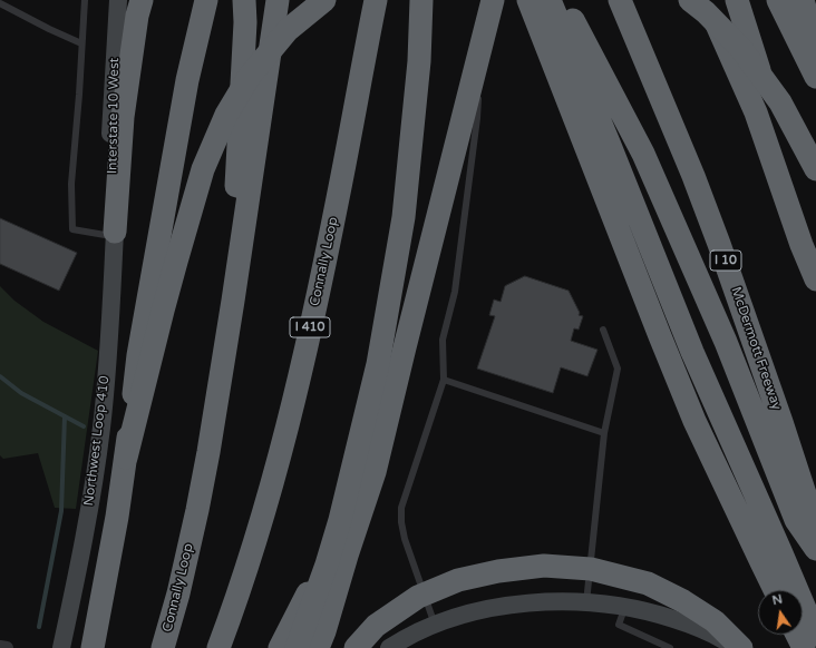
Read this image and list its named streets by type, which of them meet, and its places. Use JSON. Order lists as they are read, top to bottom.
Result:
{
  "streets": {
    "highway": [
      "I 10",
      "Connally Loop",
      "I 410",
      "McDermott Freeway"
    ],
    "main road": ["Interstate 10 West", "Northwest Loop 410"]
  },
  "crossings": [
    ["Interstate 10 West", "Northwest Loop 410"]
  ],
  "north": "top"
}
